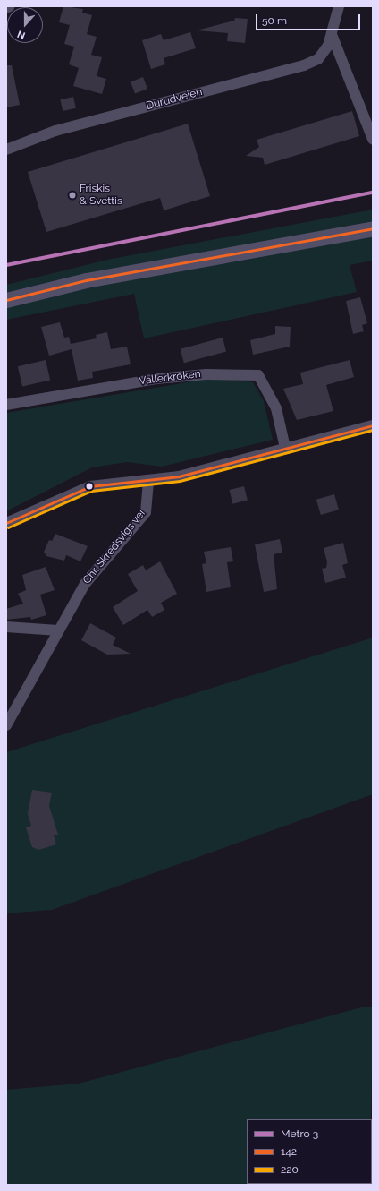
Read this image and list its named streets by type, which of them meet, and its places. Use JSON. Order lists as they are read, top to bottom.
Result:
{
  "streets": {
    "street": ["Durudveien", "Vallerkroken", "Chr. Skredsvigs vei"]
  },
  "places": ["Friskis & Svettis"],
  "lines": ["metro line 3", "transit line 142", "transit line 220"],
  "legend": ["Metro 3", "142", "220"],
  "scale_bar": "50 m",
  "north": "bottom"
}
